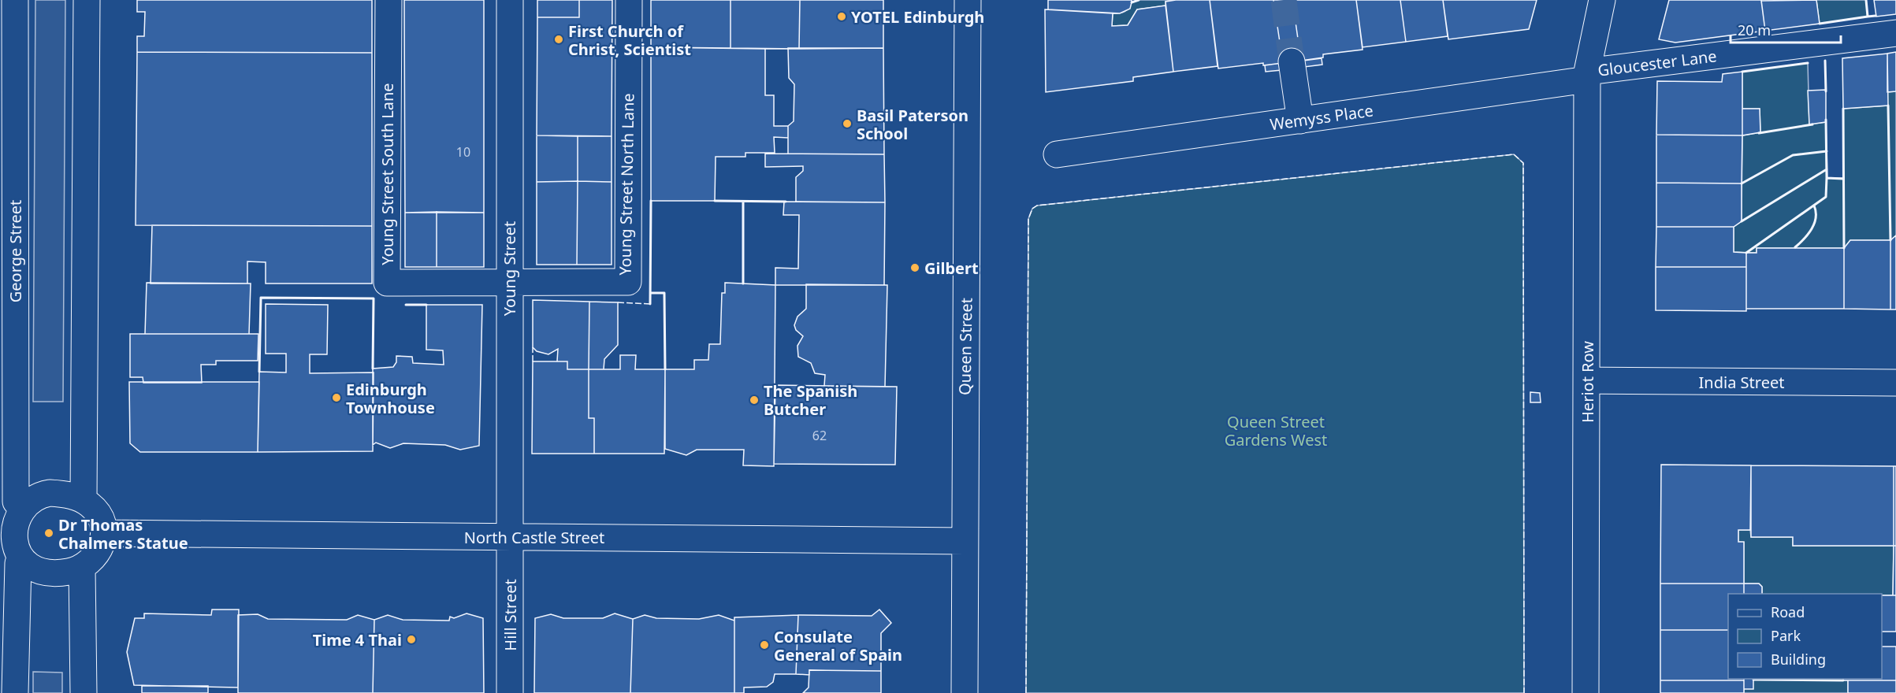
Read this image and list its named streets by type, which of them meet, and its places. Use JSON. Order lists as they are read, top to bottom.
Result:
{
  "streets": {
    "street": [
      "Gloucester Lane",
      "Wemyss Place",
      "Young Street South Lane",
      "Young Street North Lane",
      "George Street",
      "Young Street",
      "Queen Street",
      "Heriot Row",
      "India Street",
      "North Castle Street",
      "Hill Street"
    ]
  },
  "crossings": [
    ["Gloucester Lane", "Wemyss Place"],
    ["Gloucester Lane", "Heriot Row"],
    ["Wemyss Place", "Heriot Row"],
    ["Young Street South Lane", "Young Street North Lane"],
    ["Young Street South Lane", "Young Street"],
    ["Young Street North Lane", "Young Street"],
    ["George Street", "North Castle Street"],
    ["Young Street", "North Castle Street"],
    ["Young Street", "Hill Street"],
    ["Queen Street", "North Castle Street"],
    ["Heriot Row", "India Street"],
    ["North Castle Street", "Hill Street"]
  ],
  "parks": ["Queen Street Gardens West"],
  "places": [
    "YOTEL Edinburgh",
    "First Church of Christ, Scientist",
    "Basil Paterson School",
    "Gilbert",
    "Edinburgh Townhouse",
    "The Spanish Butcher",
    "Dr Thomas Chalmers Statue",
    "Time 4 Thai",
    "Consulate General of Spain"
  ],
  "house_numbers": ["10", "62"],
  "legend": ["Road", "Park", "Building"],
  "scale_bar": "20 m"
}
